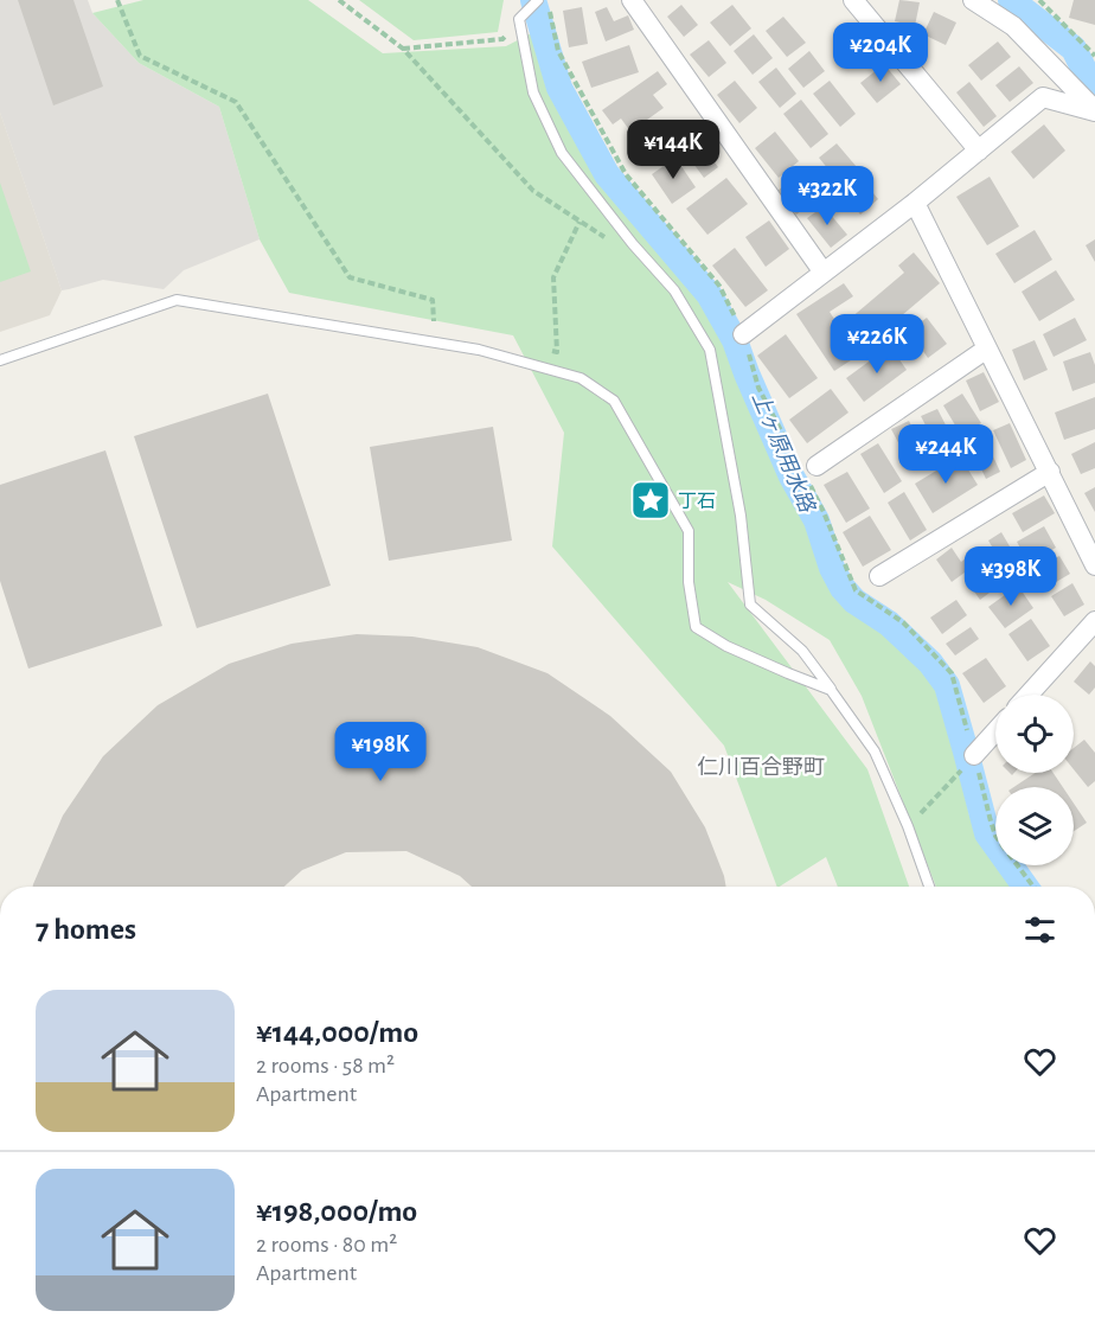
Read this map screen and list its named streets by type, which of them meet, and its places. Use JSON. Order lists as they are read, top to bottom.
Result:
{
  "districts": ["仁川百合野町"],
  "water": ["上ヶ原用水路"],
  "places": {
    "place": ["丁石"]
  },
  "page": {
    "price": [
      "¥204K",
      "¥144K",
      "¥322K",
      "¥226K",
      "¥244K",
      "¥398K",
      "¥198K"
    ],
    "heading": "7 homes",
    "list": [
      {
        "name": "¥144,000/mo",
        "note": "2 rooms · 58 m² · Apartment"
      },
      {
        "name": "¥198,000/mo",
        "note": "2 rooms · 80 m² · Apartment"
      }
    ]
  }
}
